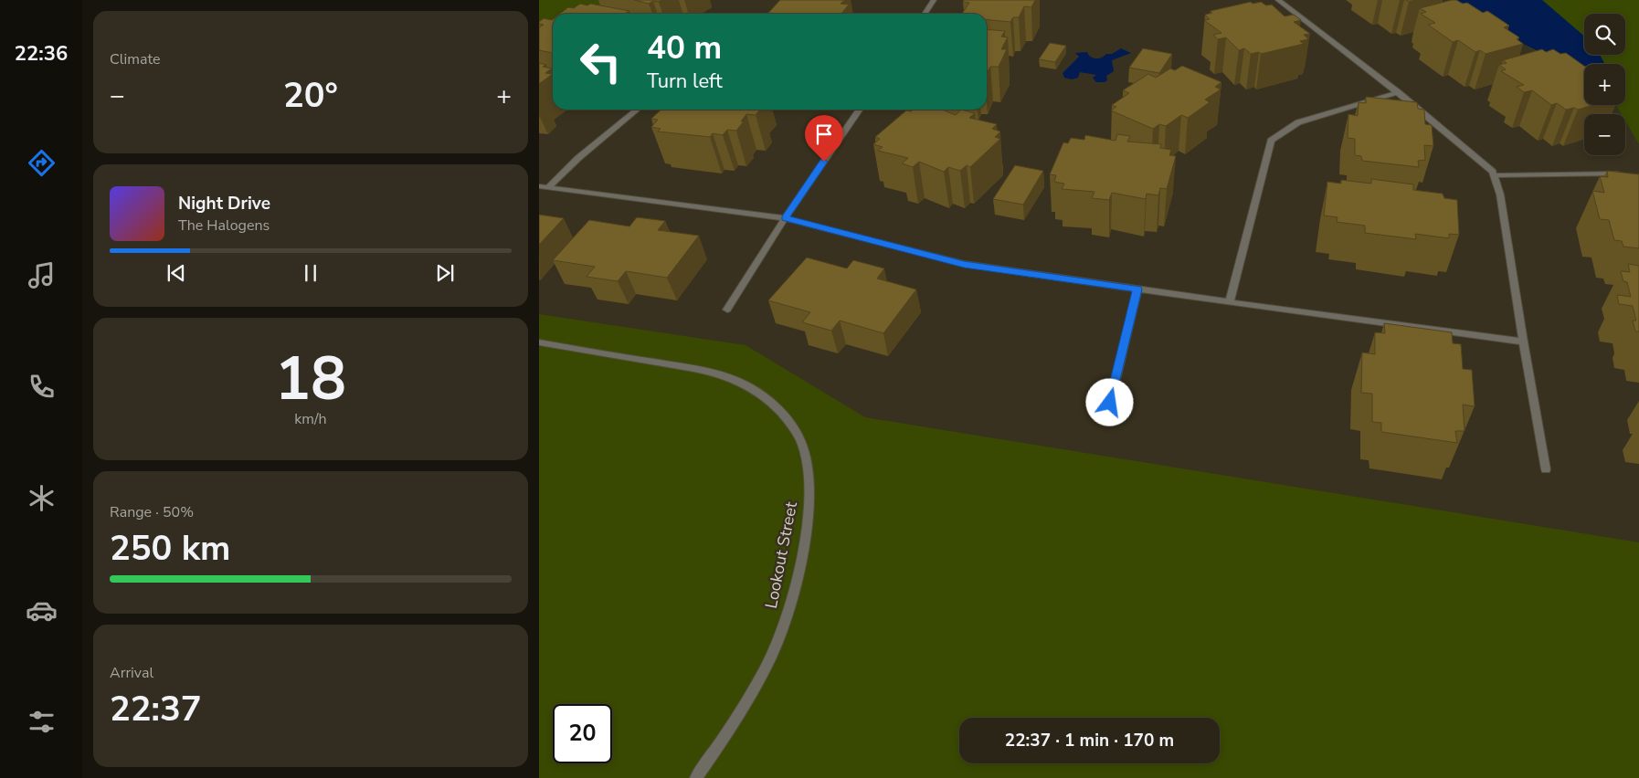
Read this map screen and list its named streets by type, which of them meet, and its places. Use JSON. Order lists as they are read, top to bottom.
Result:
{
  "streets": {
    "street": ["Lookout Street"]
  },
  "page": {
    "tabs": "22:36",
    "tile": [
      "Climate",
      ["18", "km/h"],
      ["Range · 50%", "250 km"],
      ["Arrival", "22:37"]
    ],
    "map_buttons": ["+", "−"],
    "turn": ["40 m", "Turn left"],
    "heat": ["−", "20°", "+"],
    "song": ["Night Drive", "The Halogens"],
    "limit": "20",
    "trip": "22:37 · 1 min · 170 m"
  }
}
